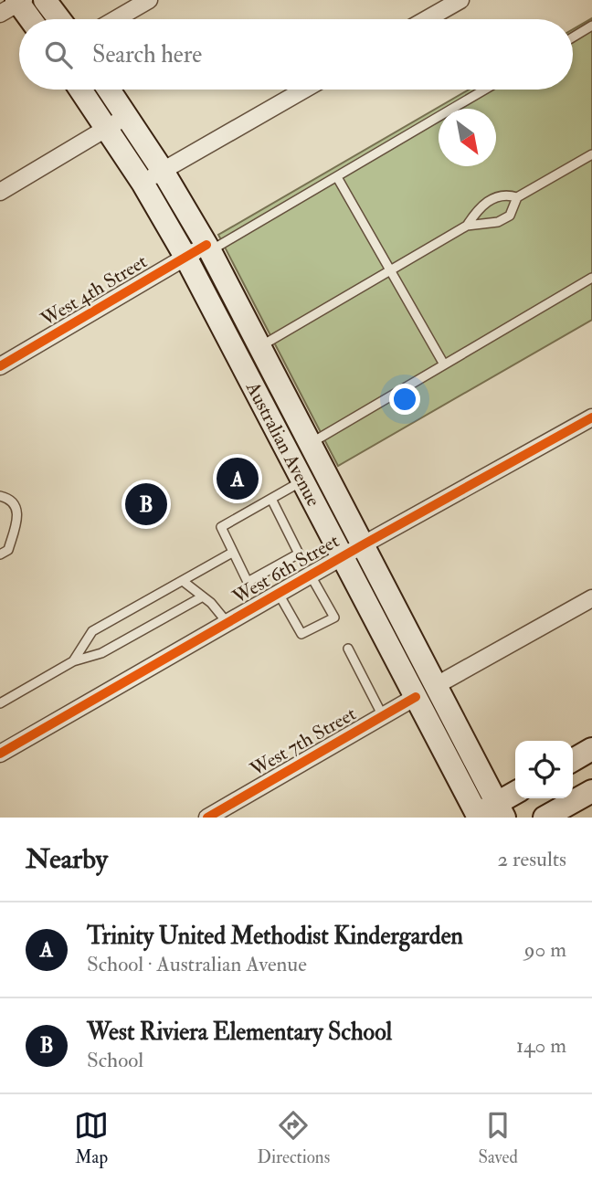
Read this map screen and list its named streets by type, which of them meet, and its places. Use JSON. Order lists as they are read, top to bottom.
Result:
{
  "streets": {
    "main road": ["Australian Avenue"],
    "street": ["West 4th Street", "West 6th Street", "West 7th Street"]
  },
  "crossings": [
    ["West 4th Street", "Australian Avenue"],
    ["Australian Avenue", "West 6th Street"],
    ["Australian Avenue", "West 7th Street"]
  ],
  "north": "bottom right",
  "page": {
    "search": "Search here",
    "pins": ["A", "B"],
    "heading": ["Nearby", "2 results"],
    "list": [
      {
        "mark": "A",
        "name": "Trinity United Methodist Kindergarden",
        "note": "School · Australian Avenue",
        "value": "90 m"
      },
      {
        "mark": "B",
        "name": "West Riviera Elementary School",
        "note": "School",
        "value": "140 m"
      }
    ],
    "nav": ["Map", "Directions", "Saved"]
  }
}
